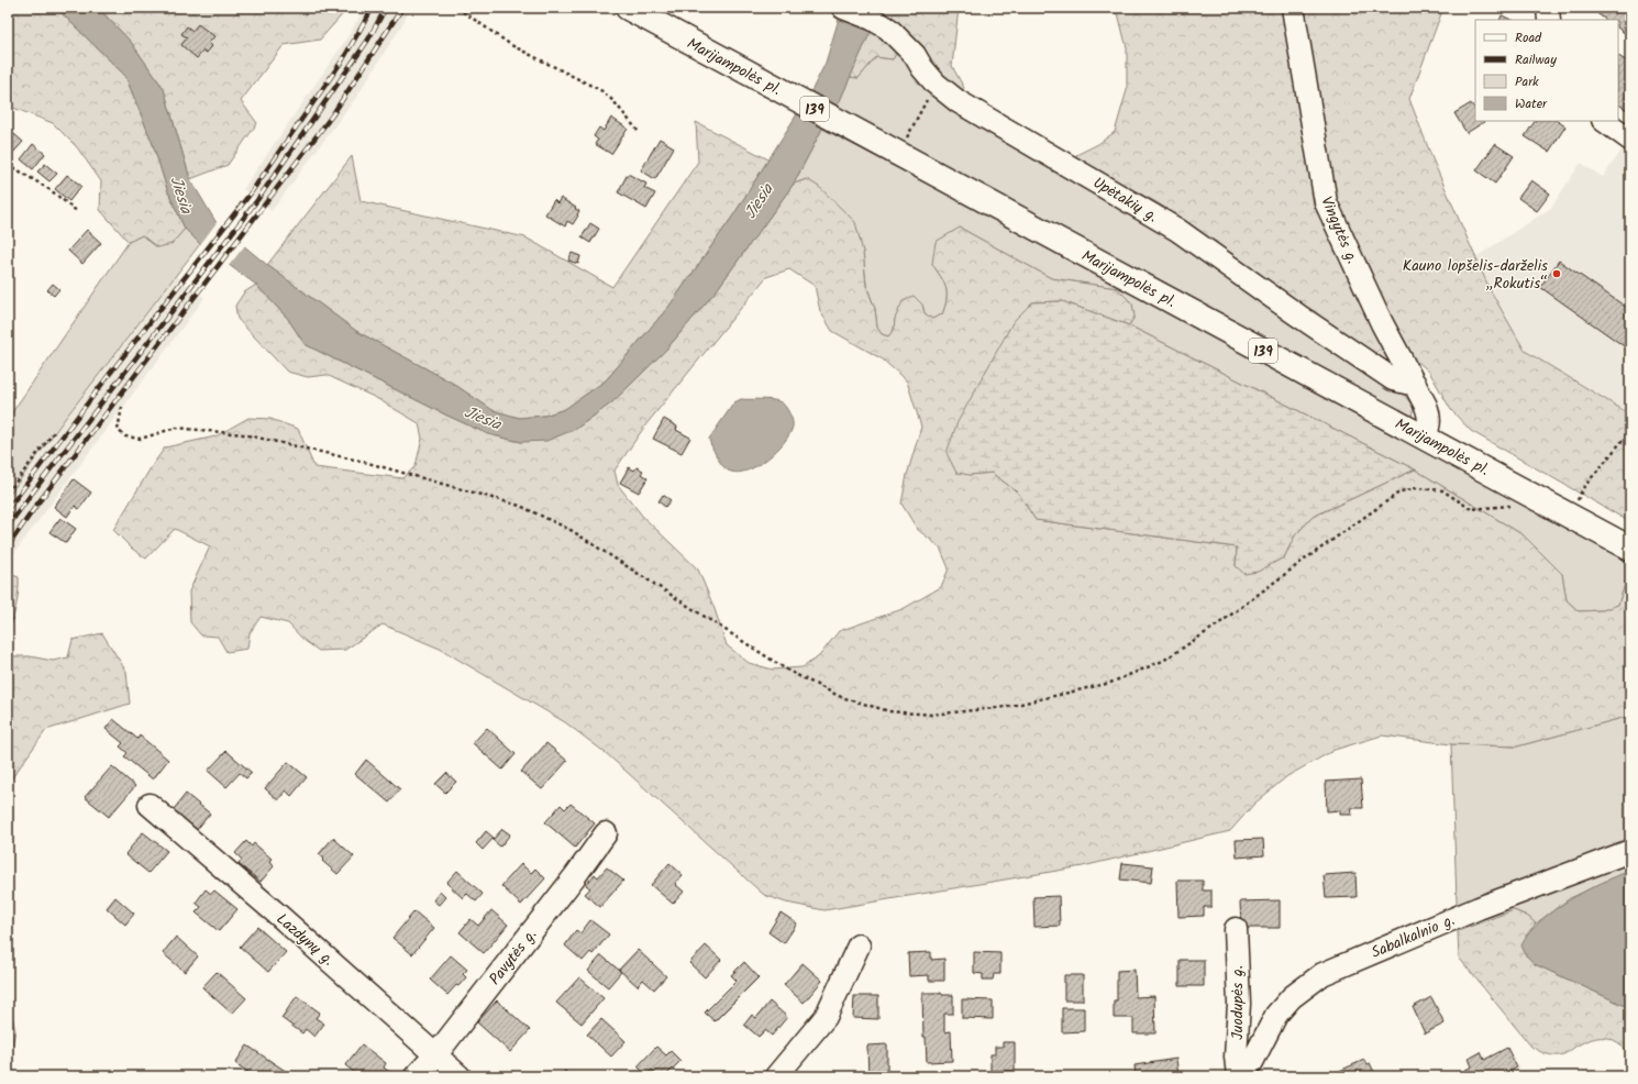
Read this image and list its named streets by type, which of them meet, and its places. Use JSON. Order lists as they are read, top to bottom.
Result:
{
  "streets": {
    "main road": ["Marijampolės pl.", "139"],
    "street": [
      "Upėtakių g.",
      "Vingytės g.",
      "Sabalkalnio g.",
      "Lazdynų g.",
      "Pavytės g.",
      "Juodupės g."
    ]
  },
  "crossings": [
    ["Marijampolės pl.", "Vingytės g."],
    ["Upėtakių g.", "Vingytės g."],
    ["Sabalkalnio g.", "Juodupės g."],
    ["Lazdynų g.", "Pavytės g."]
  ],
  "water": ["Jiesia"],
  "places": ["Kauno lopšelis-darželis „Rokutis“"],
  "legend": [
    "Road",
    "Railway",
    "Park",
    "Water"
  ]
}
